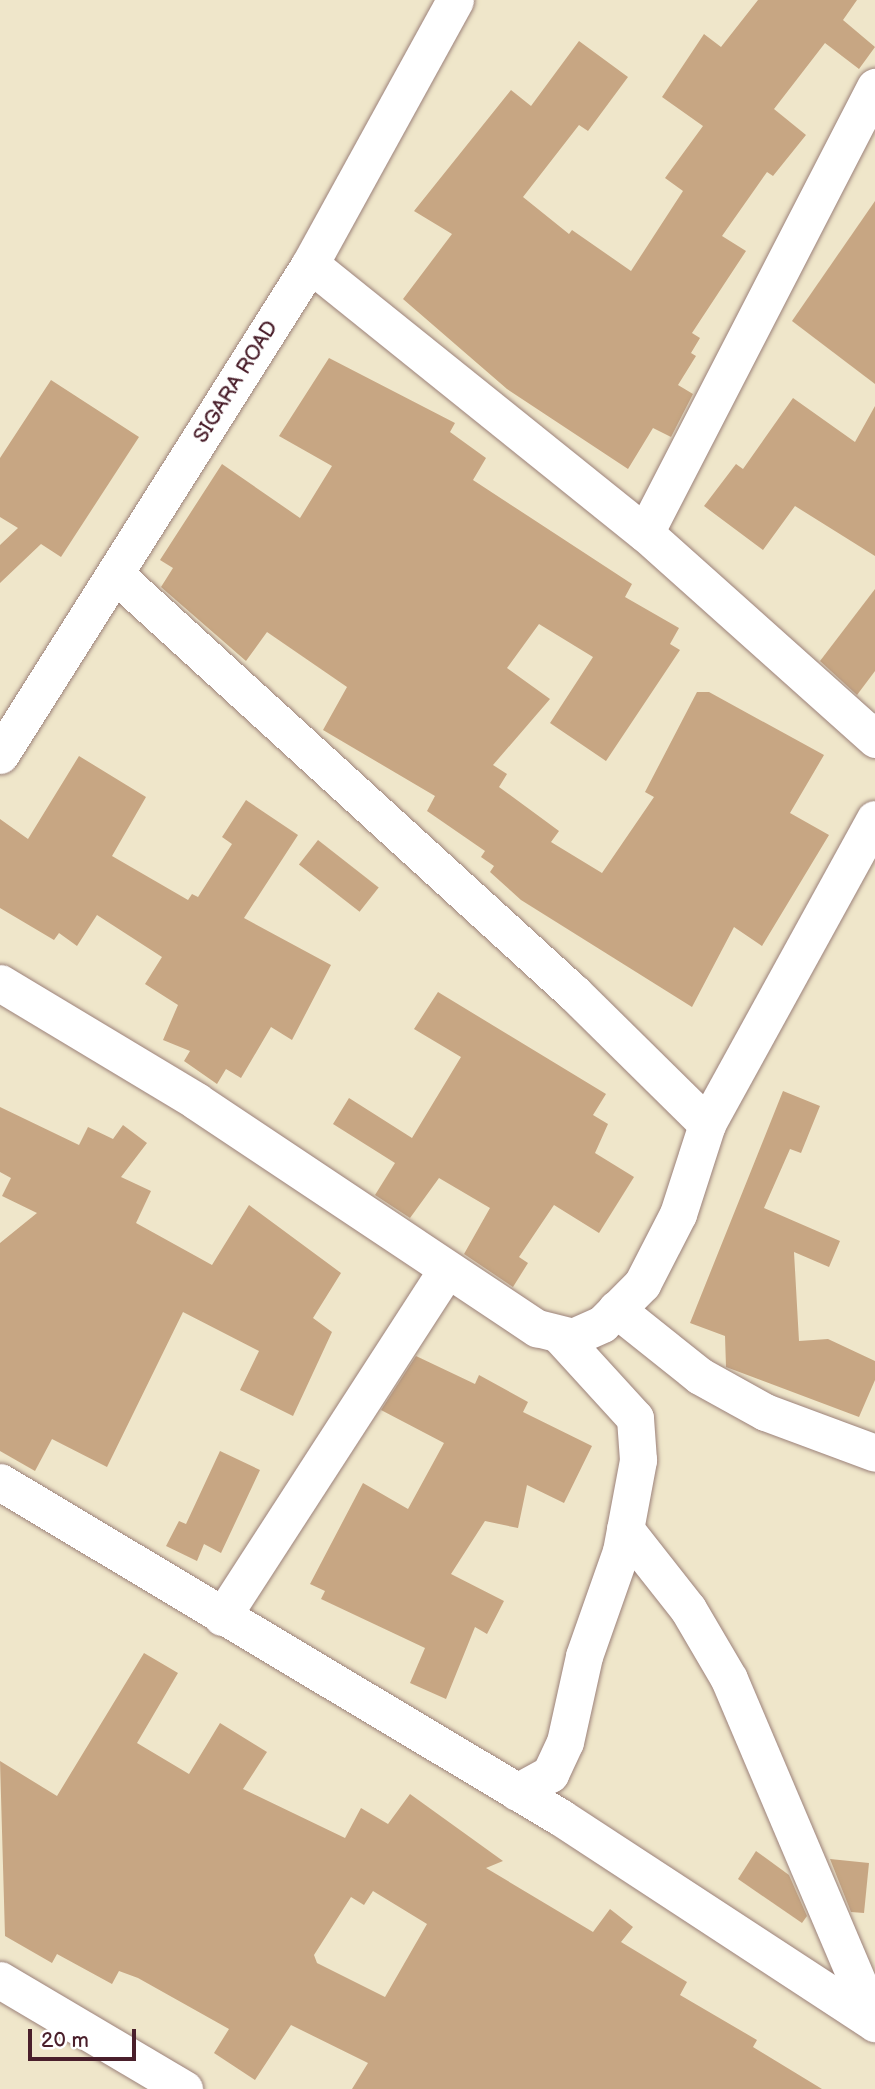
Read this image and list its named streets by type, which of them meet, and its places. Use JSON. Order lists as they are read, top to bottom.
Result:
{
  "streets": {
    "street": ["SIGARA ROAD"]
  },
  "scale_bar": "20 m"
}
